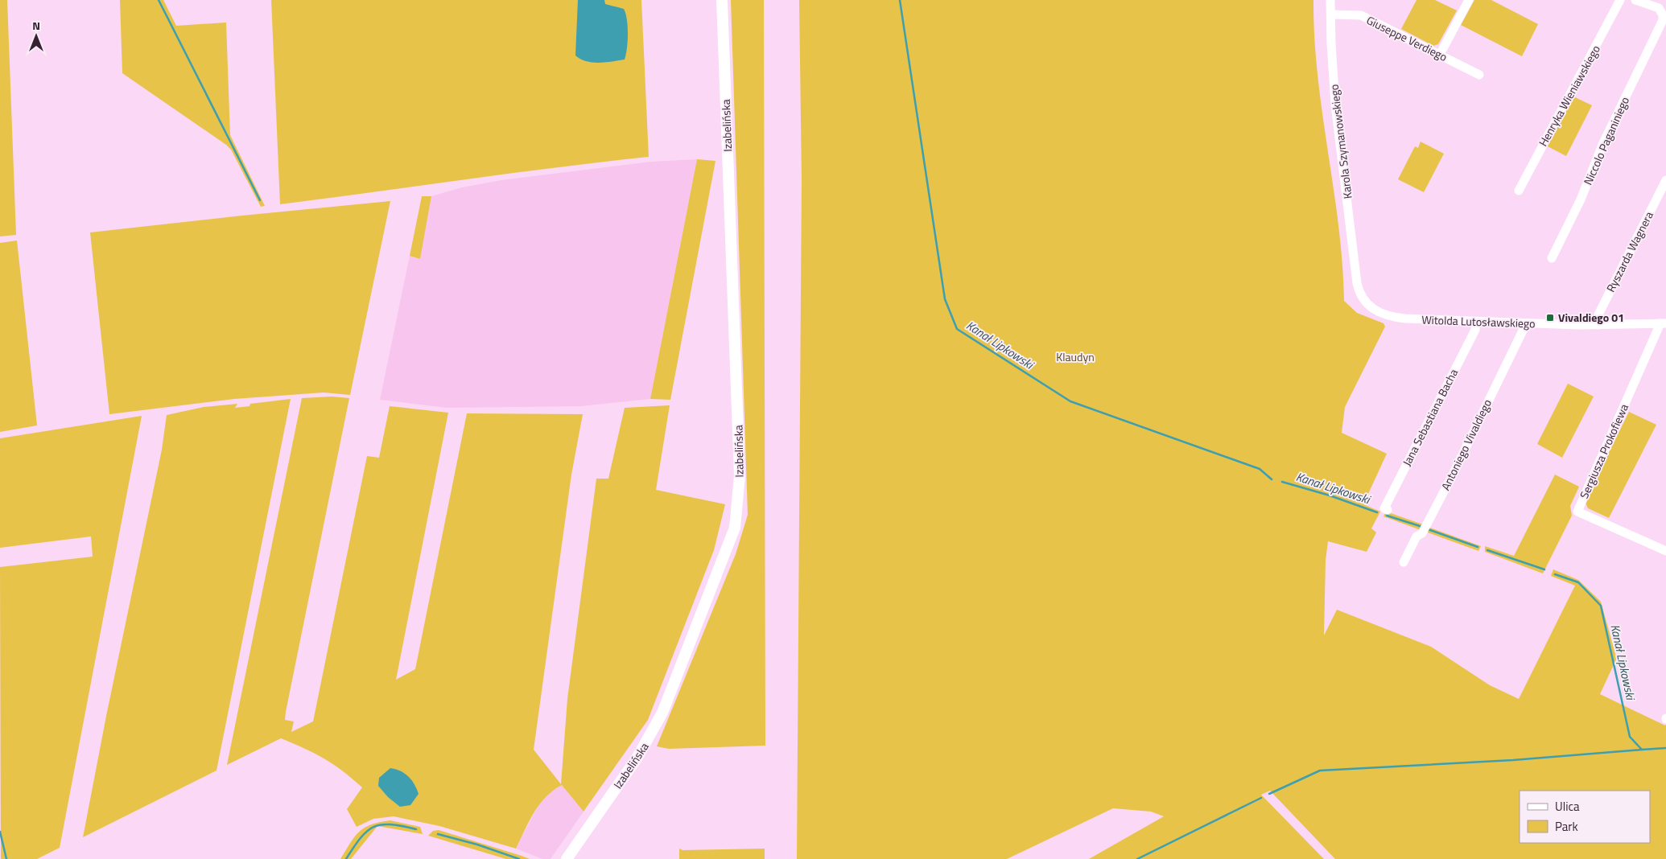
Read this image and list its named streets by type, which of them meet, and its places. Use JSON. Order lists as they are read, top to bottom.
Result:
{
  "streets": {
    "street": [
      "Giuseppe Verdiego",
      "Henryka Wieniawskiego",
      "Izabelińska",
      "Niccolo Paganiniego",
      "Karola Szymanowskiego",
      "Ryszarda Wagnera",
      "Witolda Lutosławskiego",
      "Jana Sebastiana Bacha",
      "Antoniego Vivaldiego",
      "Sergiusza Prokofiewa"
    ]
  },
  "crossings": [
    ["Giuseppe Verdiego", "Karola Szymanowskiego"],
    ["Karola Szymanowskiego", "Witolda Lutosławskiego"],
    ["Ryszarda Wagnera", "Witolda Lutosławskiego"],
    ["Witolda Lutosławskiego", "Jana Sebastiana Bacha"],
    ["Witolda Lutosławskiego", "Antoniego Vivaldiego"],
    ["Witolda Lutosławskiego", "Sergiusza Prokofiewa"]
  ],
  "water": ["Kanał Lipkowski"],
  "parks": ["Klaudyn"],
  "places": {
    "transit": ["Vivaldiego 01"]
  },
  "legend": ["Ulica", "Park"],
  "north": "top"
}
